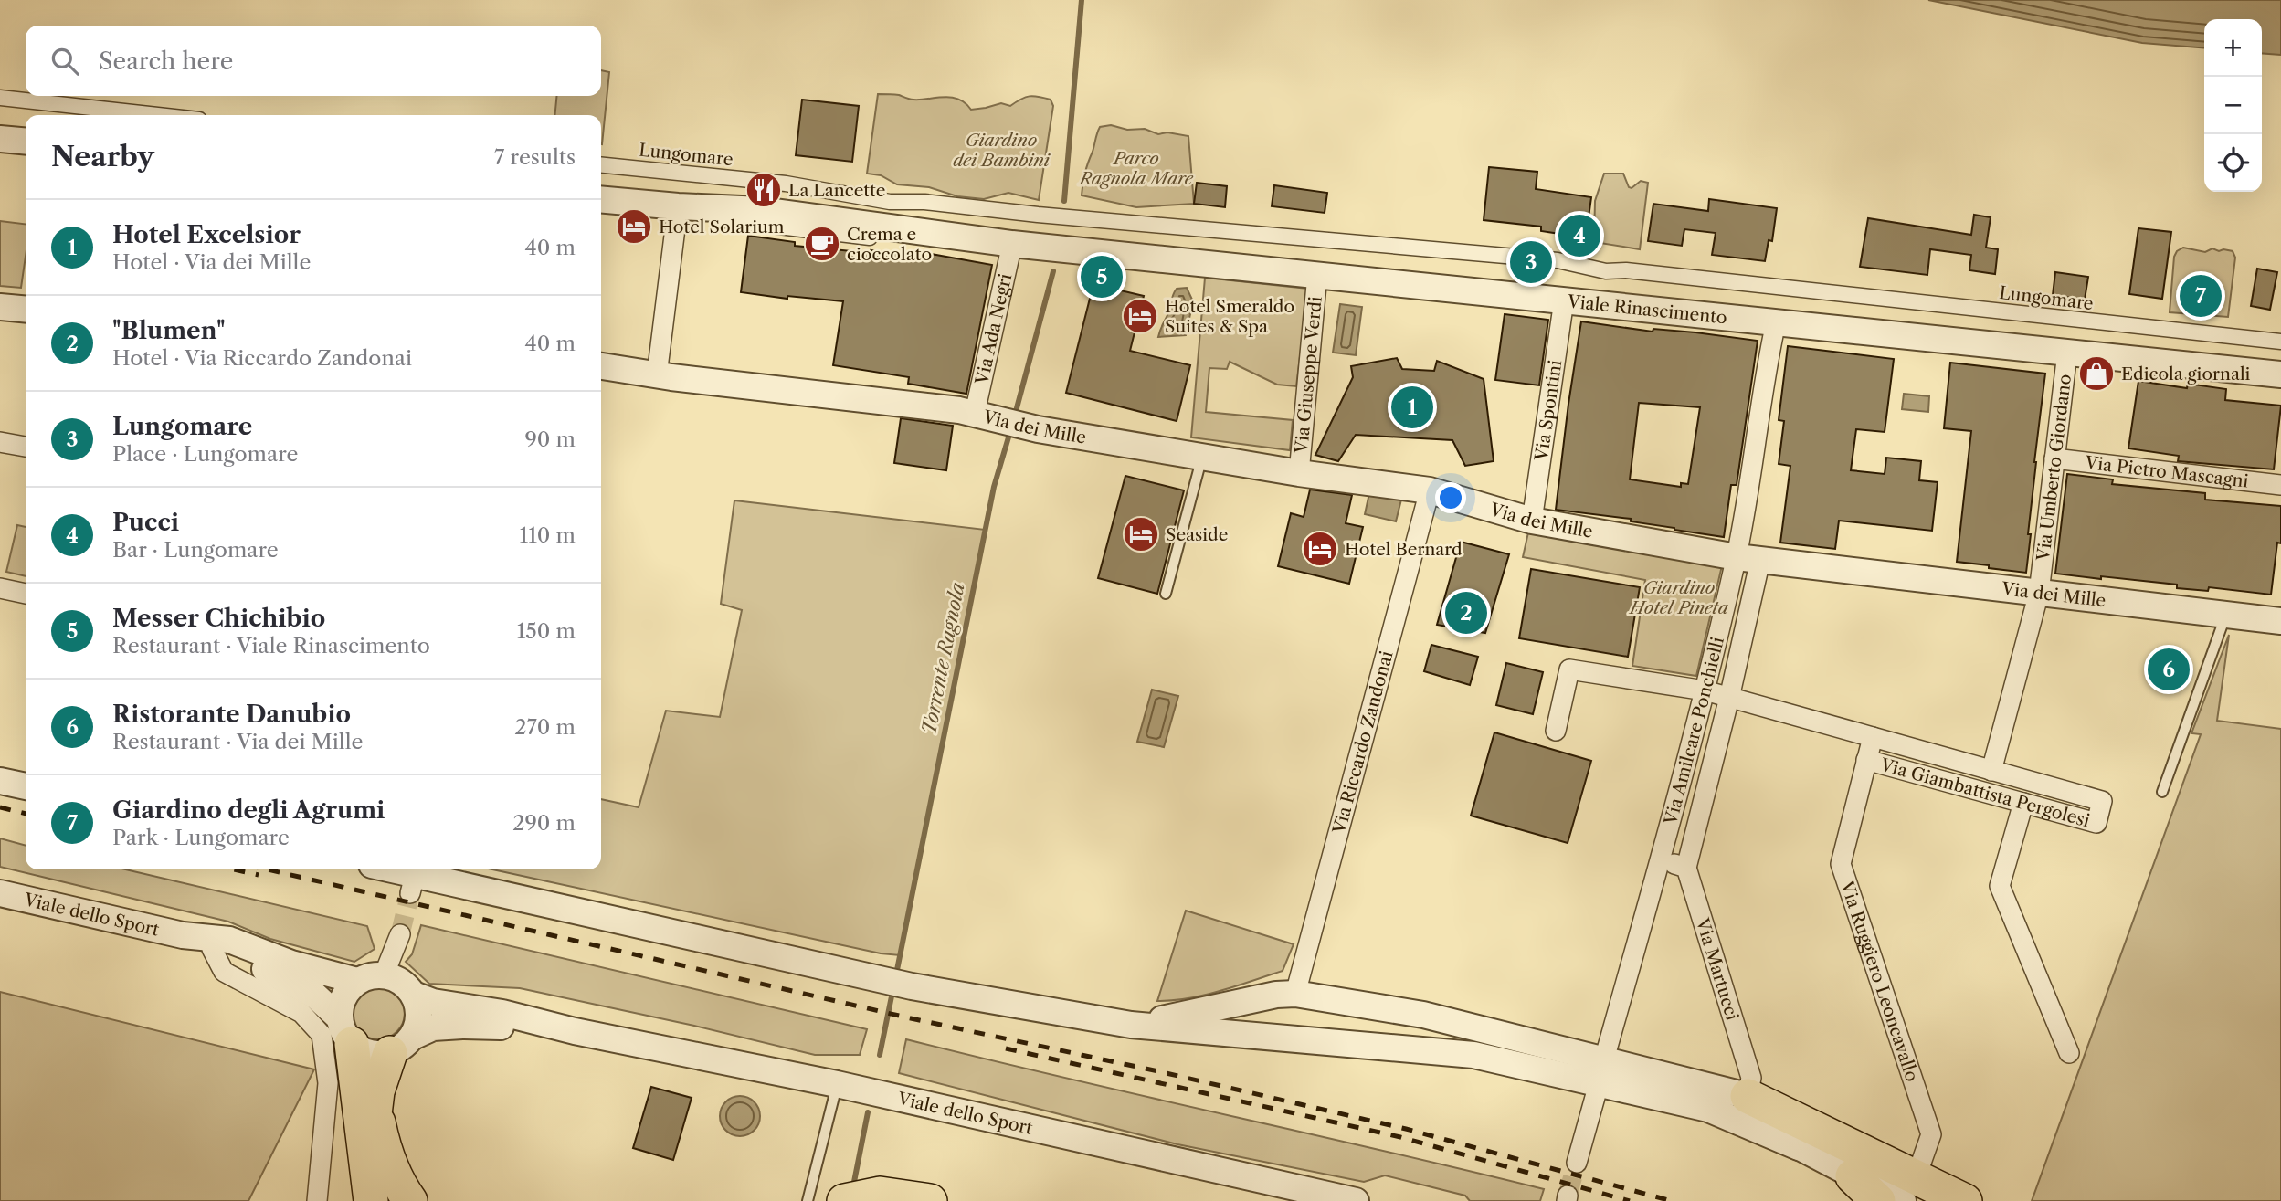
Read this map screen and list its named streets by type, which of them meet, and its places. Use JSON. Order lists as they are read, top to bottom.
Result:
{
  "streets": {
    "street": [
      "Lungomare",
      "Viale Rinascimento",
      "Via Ada Negri",
      "Via Giuseppe Verdi",
      "Via Spontini",
      "Via dei Mille",
      "Via Umberto Giordano",
      "Via Pietro Mascagni",
      "Via Amilcare Ponchielli",
      "Via Riccardo Zandonai",
      "Via Giambattista Pergolesi",
      "Viale dello Sport",
      "Via Martucci",
      "Via Ruggiero Leoncavallo"
    ]
  },
  "crossings": [
    ["Viale Rinascimento", "Via Ada Negri"],
    ["Viale Rinascimento", "Via Giuseppe Verdi"],
    ["Viale Rinascimento", "Via Spontini"],
    ["Viale Rinascimento", "Via Umberto Giordano"],
    ["Viale Rinascimento", "Via Amilcare Ponchielli"],
    ["Via Ada Negri", "Via dei Mille"],
    ["Via Giuseppe Verdi", "Via dei Mille"],
    ["Via Spontini", "Via dei Mille"],
    ["Via dei Mille", "Via Umberto Giordano"],
    ["Via dei Mille", "Via Amilcare Ponchielli"],
    ["Via dei Mille", "Via Riccardo Zandonai"],
    ["Via Umberto Giordano", "Via Pietro Mascagni"],
    ["Via Umberto Giordano", "Via Giambattista Pergolesi"],
    ["Via Amilcare Ponchielli", "Via Giambattista Pergolesi"],
    ["Via Amilcare Ponchielli", "Via Martucci"],
    ["Via Giambattista Pergolesi", "Via Ruggiero Leoncavallo"]
  ],
  "water": ["Torrente Ragnola"],
  "parks": ["Giardino dei Bambini", "Parco Ragnola Mare", "Giardino Hotel Pineta"],
  "places": {
    "restaurant": ["La Lancette"],
    "hotel": [
      "Hotel Solarium",
      "Hotel Smeraldo Suites & Spa",
      "Seaside",
      "Hotel Bernard"
    ],
    "cafe": ["Crema e cioccolato"],
    "shop": ["Edicola giornali"]
  },
  "page": {
    "map_buttons": ["+", "−"],
    "search": "Search here",
    "heading": ["Nearby", "7 results"],
    "list": [
      {
        "mark": "1",
        "name": "Hotel Excelsior",
        "note": "Hotel · Via dei Mille",
        "value": "40 m"
      },
      {
        "mark": "2",
        "name": "\"Blumen\"",
        "note": "Hotel · Via Riccardo Zandonai",
        "value": "40 m"
      },
      {
        "mark": "3",
        "name": "Lungomare",
        "note": "Place · Lungomare",
        "value": "90 m"
      },
      {
        "mark": "4",
        "name": "Pucci",
        "note": "Bar · Lungomare",
        "value": "110 m"
      },
      {
        "mark": "5",
        "name": "Messer Chichibio",
        "note": "Restaurant · Viale Rinascimento",
        "value": "150 m"
      },
      {
        "mark": "6",
        "name": "Ristorante Danubio",
        "note": "Restaurant · Via dei Mille",
        "value": "270 m"
      },
      {
        "mark": "7",
        "name": "Giardino degli Agrumi",
        "note": "Park · Lungomare",
        "value": "290 m"
      }
    ],
    "pins": [
      "4",
      "3",
      "5",
      "7",
      "1",
      "2",
      "6"
    ]
  }
}
